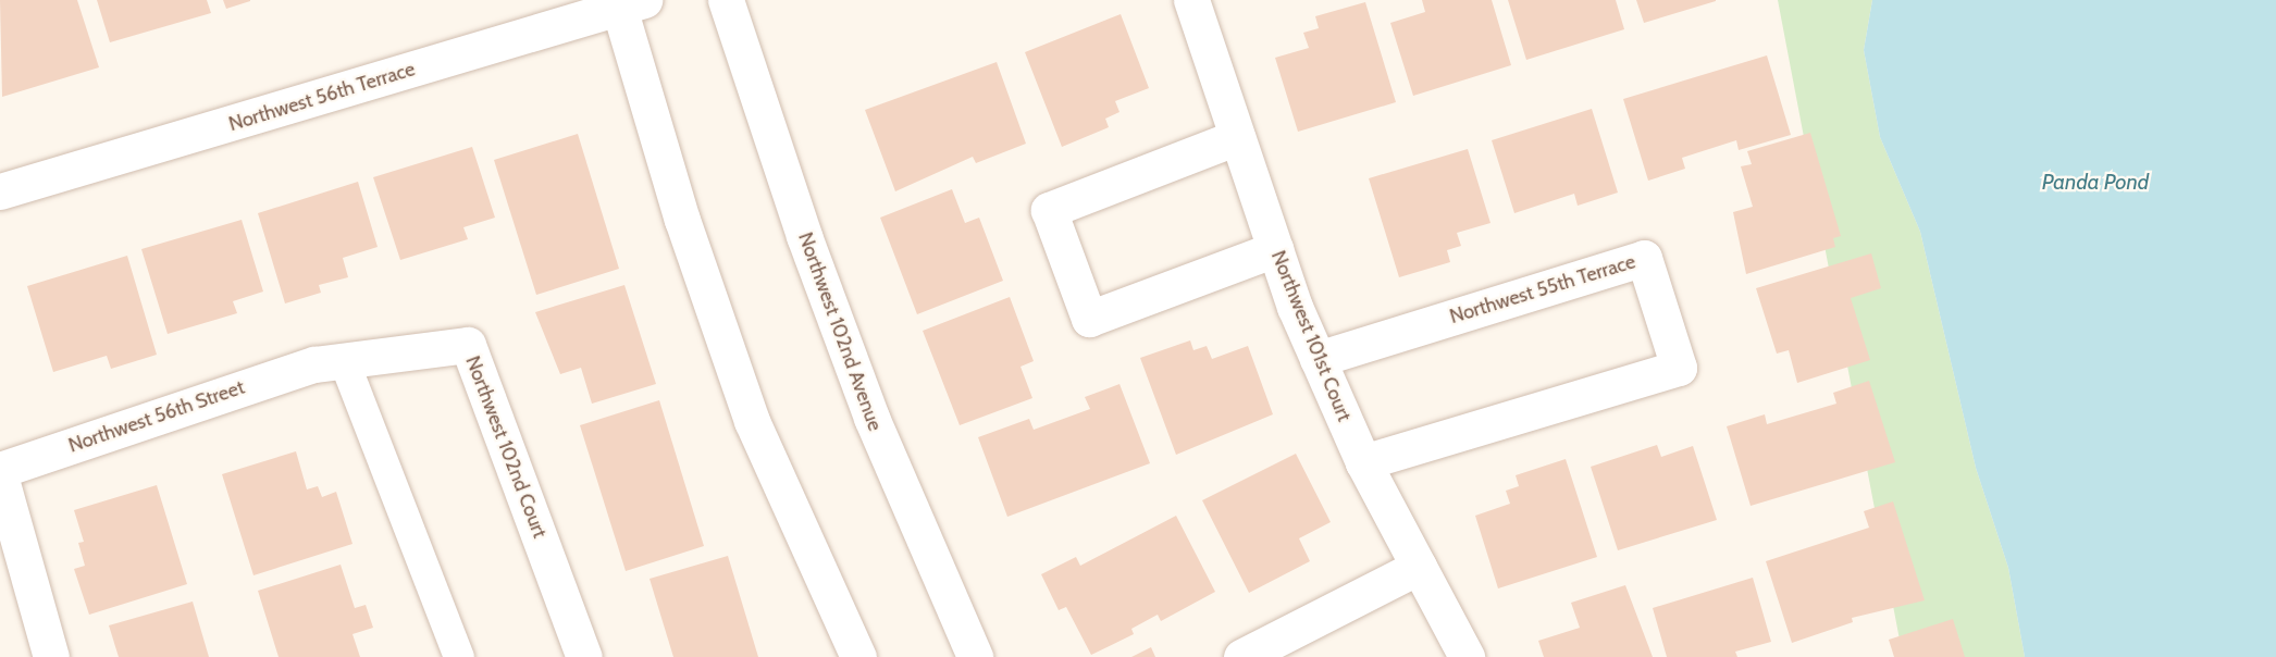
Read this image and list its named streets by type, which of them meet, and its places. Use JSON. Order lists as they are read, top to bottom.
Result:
{
  "streets": {
    "street": [
      "Northwest 56th Terrace",
      "Northwest 55th Terrace",
      "Northwest 102nd Avenue",
      "Northwest 101st Court",
      "Northwest 56th Street",
      "Northwest 102nd Court"
    ]
  },
  "crossings": [
    ["Northwest 55th Terrace", "Northwest 101st Court"],
    ["Northwest 56th Street", "Northwest 102nd Court"]
  ],
  "water": ["Panda Pond"]
}
